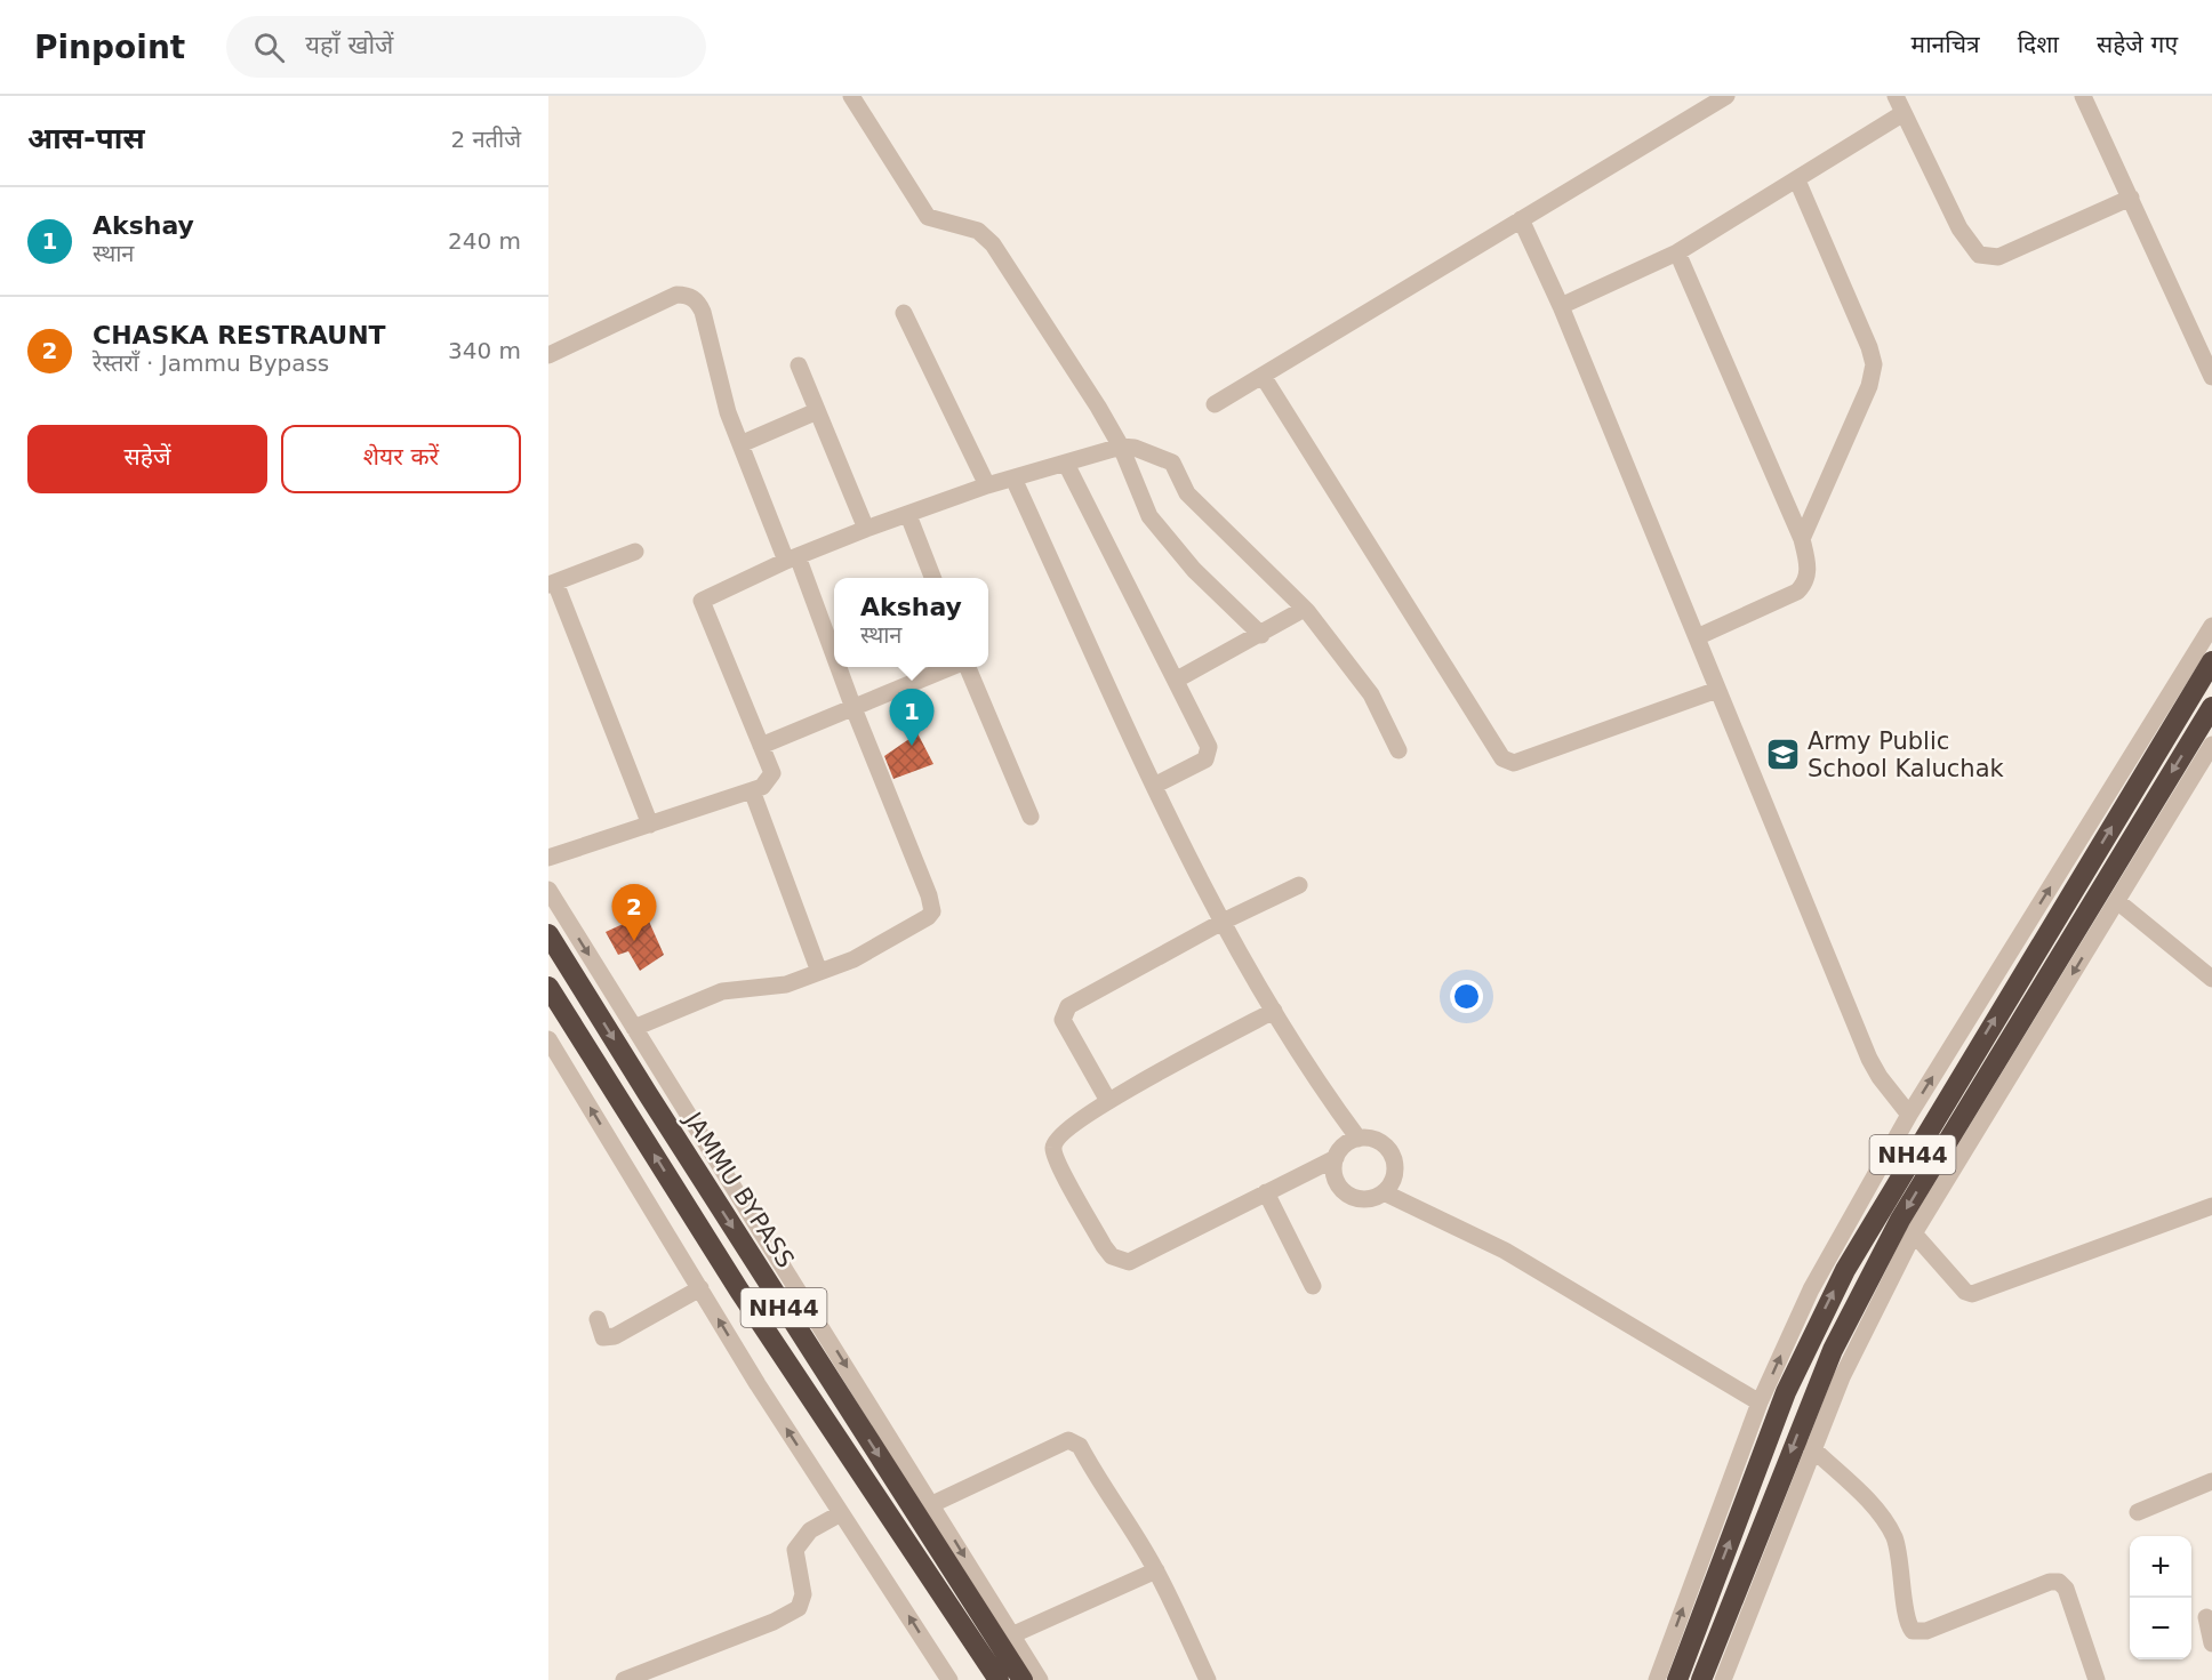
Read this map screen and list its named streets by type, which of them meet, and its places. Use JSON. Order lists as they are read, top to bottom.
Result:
{
  "streets": {
    "highway": ["NH44", "JAMMU BYPASS"]
  },
  "places": {
    "school or university": ["Army Public School Kaluchak"]
  },
  "page": {
    "header": "Pinpoint",
    "search": "यहाँ खोजें",
    "nav": ["मानचित्र", "दिशा", "सहेजे गए"],
    "heading": ["आस-पास", "2 नतीजे"],
    "list": [
      {
        "mark": "1",
        "name": "Akshay",
        "note": "स्थान",
        "value": "240 m"
      },
      {
        "mark": "2",
        "name": "CHASKA RESTRAUNT",
        "note": "रेस्तराँ · Jammu Bypass",
        "value": "340 m"
      }
    ],
    "buttons": ["सहेजें", "शेयर करें"],
    "popup": ["Akshay", "स्थान"],
    "pins": ["1", "2"],
    "map_buttons": ["+", "−"]
  }
}
